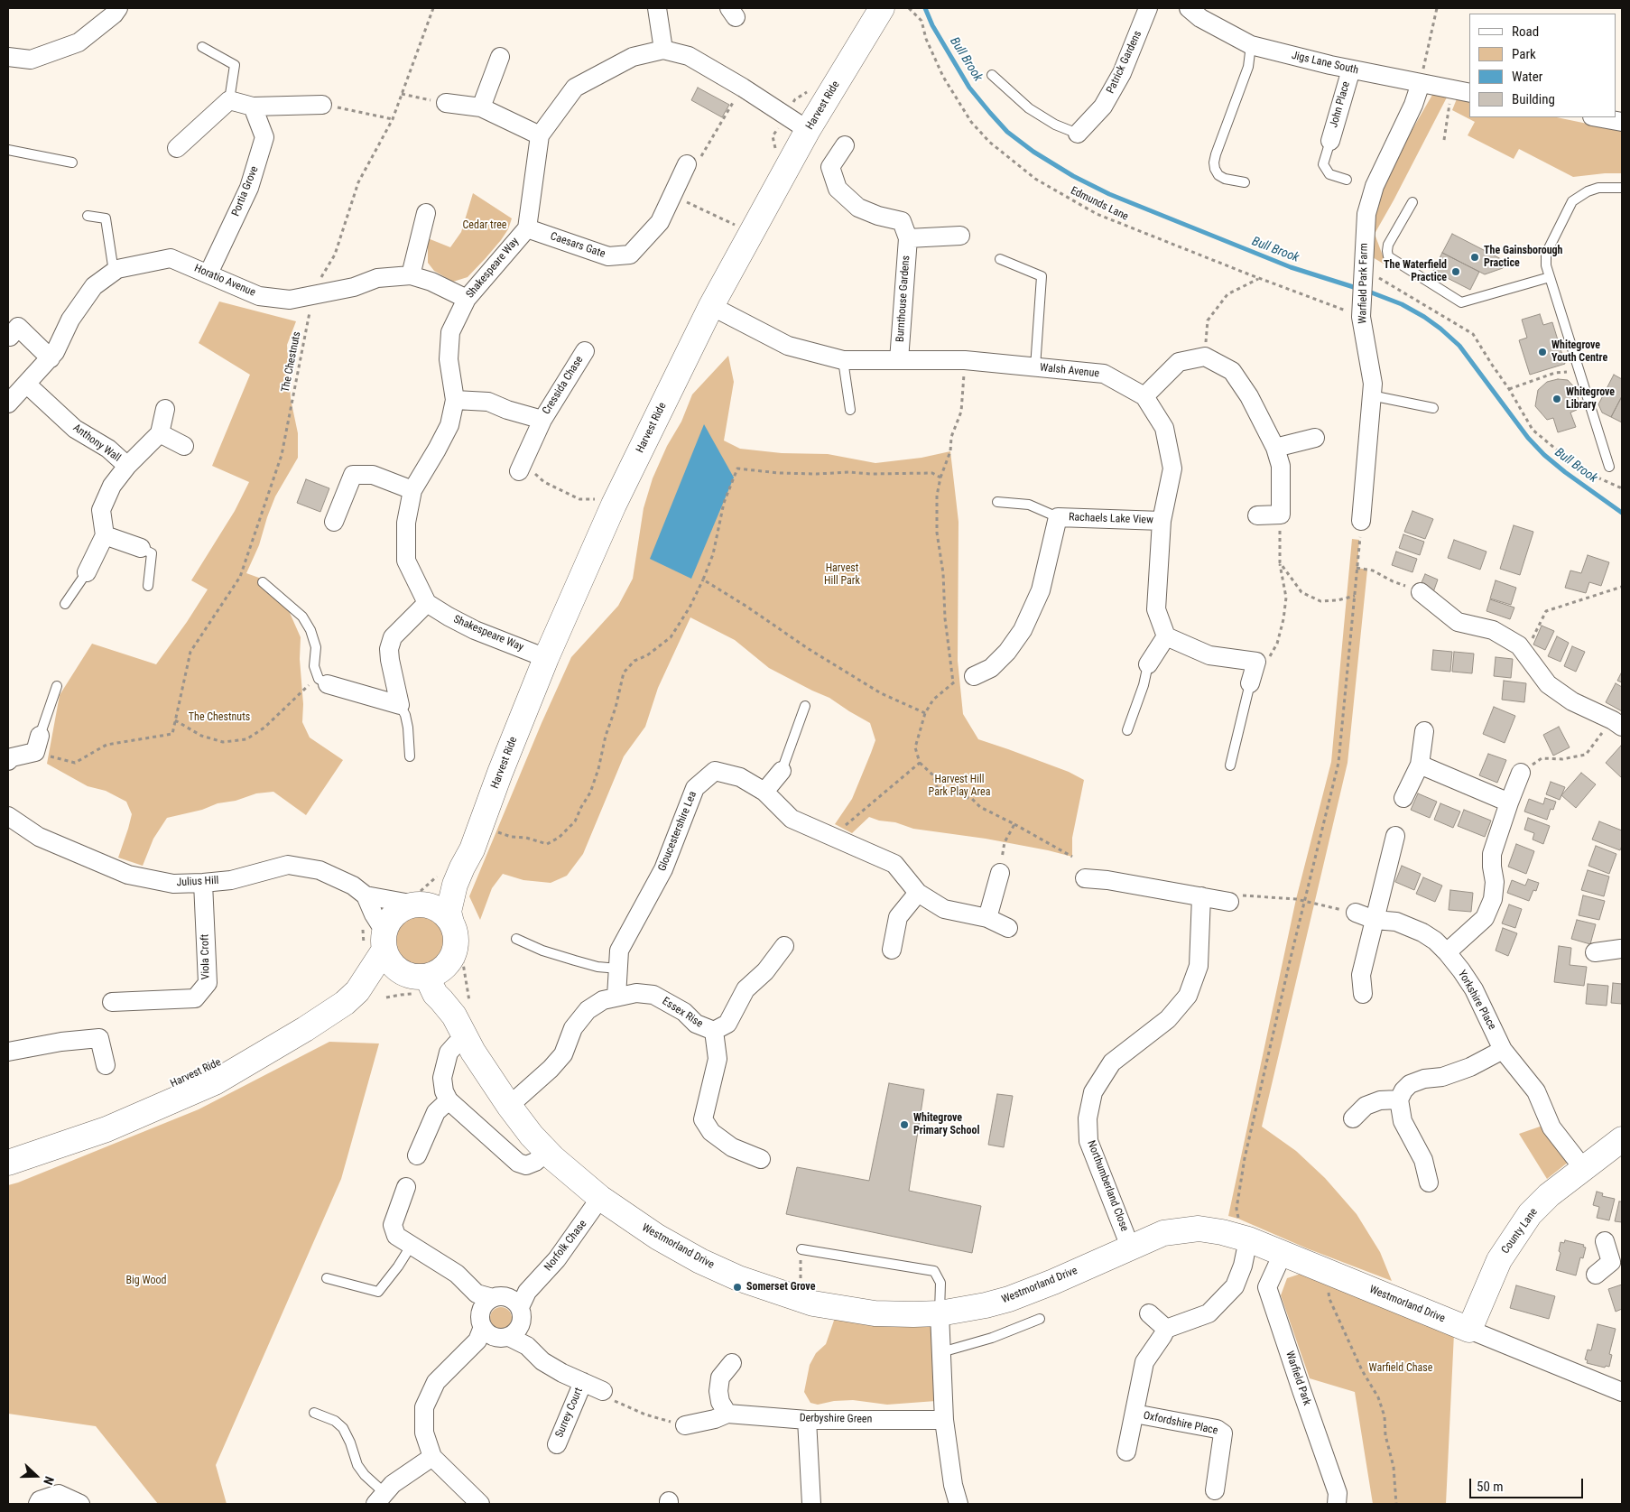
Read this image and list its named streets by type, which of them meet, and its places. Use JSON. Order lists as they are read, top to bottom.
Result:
{
  "streets": {
    "street": [
      "Patrick Gardens",
      "Jigs Lane South",
      "John Place",
      "Harvest Ride",
      "Portia Grove",
      "Caesars Gate",
      "Shakespeare Way",
      "Horatio Avenue",
      "Warfield Park Farm",
      "Burnthouse Gardens",
      "Walsh Avenue",
      "Cressida Chase",
      "Anthony Wall",
      "Rachaels Lake View",
      "Gloucestershire Lea",
      "Julius Hill",
      "Viola Croft",
      "Yorkshire Place",
      "Essex Rise",
      "Northumberland Close",
      "County Lane",
      "Norfolk Chase",
      "Westmorland Drive",
      "Warfield Park",
      "Surrey Court",
      "Derbyshire Green",
      "Oxfordshire Place"
    ],
    "path": ["Edmunds Lane", "The Chestnuts"]
  },
  "crossings": [
    ["Jigs Lane South", "John Place"],
    ["Jigs Lane South", "Warfield Park Farm"],
    ["Harvest Ride", "Shakespeare Way"],
    ["Harvest Ride", "Walsh Avenue"],
    ["Harvest Ride", "Julius Hill"],
    ["Harvest Ride", "Westmorland Drive"],
    ["Portia Grove", "Horatio Avenue"],
    ["Edmunds Lane", "Warfield Park Farm"],
    ["Caesars Gate", "Shakespeare Way"],
    ["Shakespeare Way", "Horatio Avenue"],
    ["Shakespeare Way", "Cressida Chase"],
    ["Horatio Avenue", "Anthony Wall"],
    ["Burnthouse Gardens", "Walsh Avenue"],
    ["Gloucestershire Lea", "Essex Rise"],
    ["Julius Hill", "Viola Croft"],
    ["Julius Hill", "Westmorland Drive"],
    ["Yorkshire Place", "County Lane"],
    ["Essex Rise", "Westmorland Drive"],
    ["Northumberland Close", "Westmorland Drive"],
    ["County Lane", "Westmorland Drive"],
    ["Norfolk Chase", "Westmorland Drive"],
    ["Norfolk Chase", "Surrey Court"],
    ["Westmorland Drive", "Warfield Park"]
  ],
  "water": ["Bull Brook"],
  "parks": [
    "Cedar tree",
    "Harvest Hill Park",
    "The Chestnuts",
    "Harvest Hill Park Play Area",
    "Big Wood",
    "Warfield Chase"
  ],
  "places": [
    "The Gainsborough Practice",
    "The Waterfield Practice",
    "Whitegrove Youth Centre",
    "Whitegrove Library",
    "Whitegrove Primary School",
    "Somerset Grove"
  ],
  "legend": [
    "Road",
    "Park",
    "Water",
    "Building"
  ],
  "scale_bar": "50 m",
  "north": "right"
}
